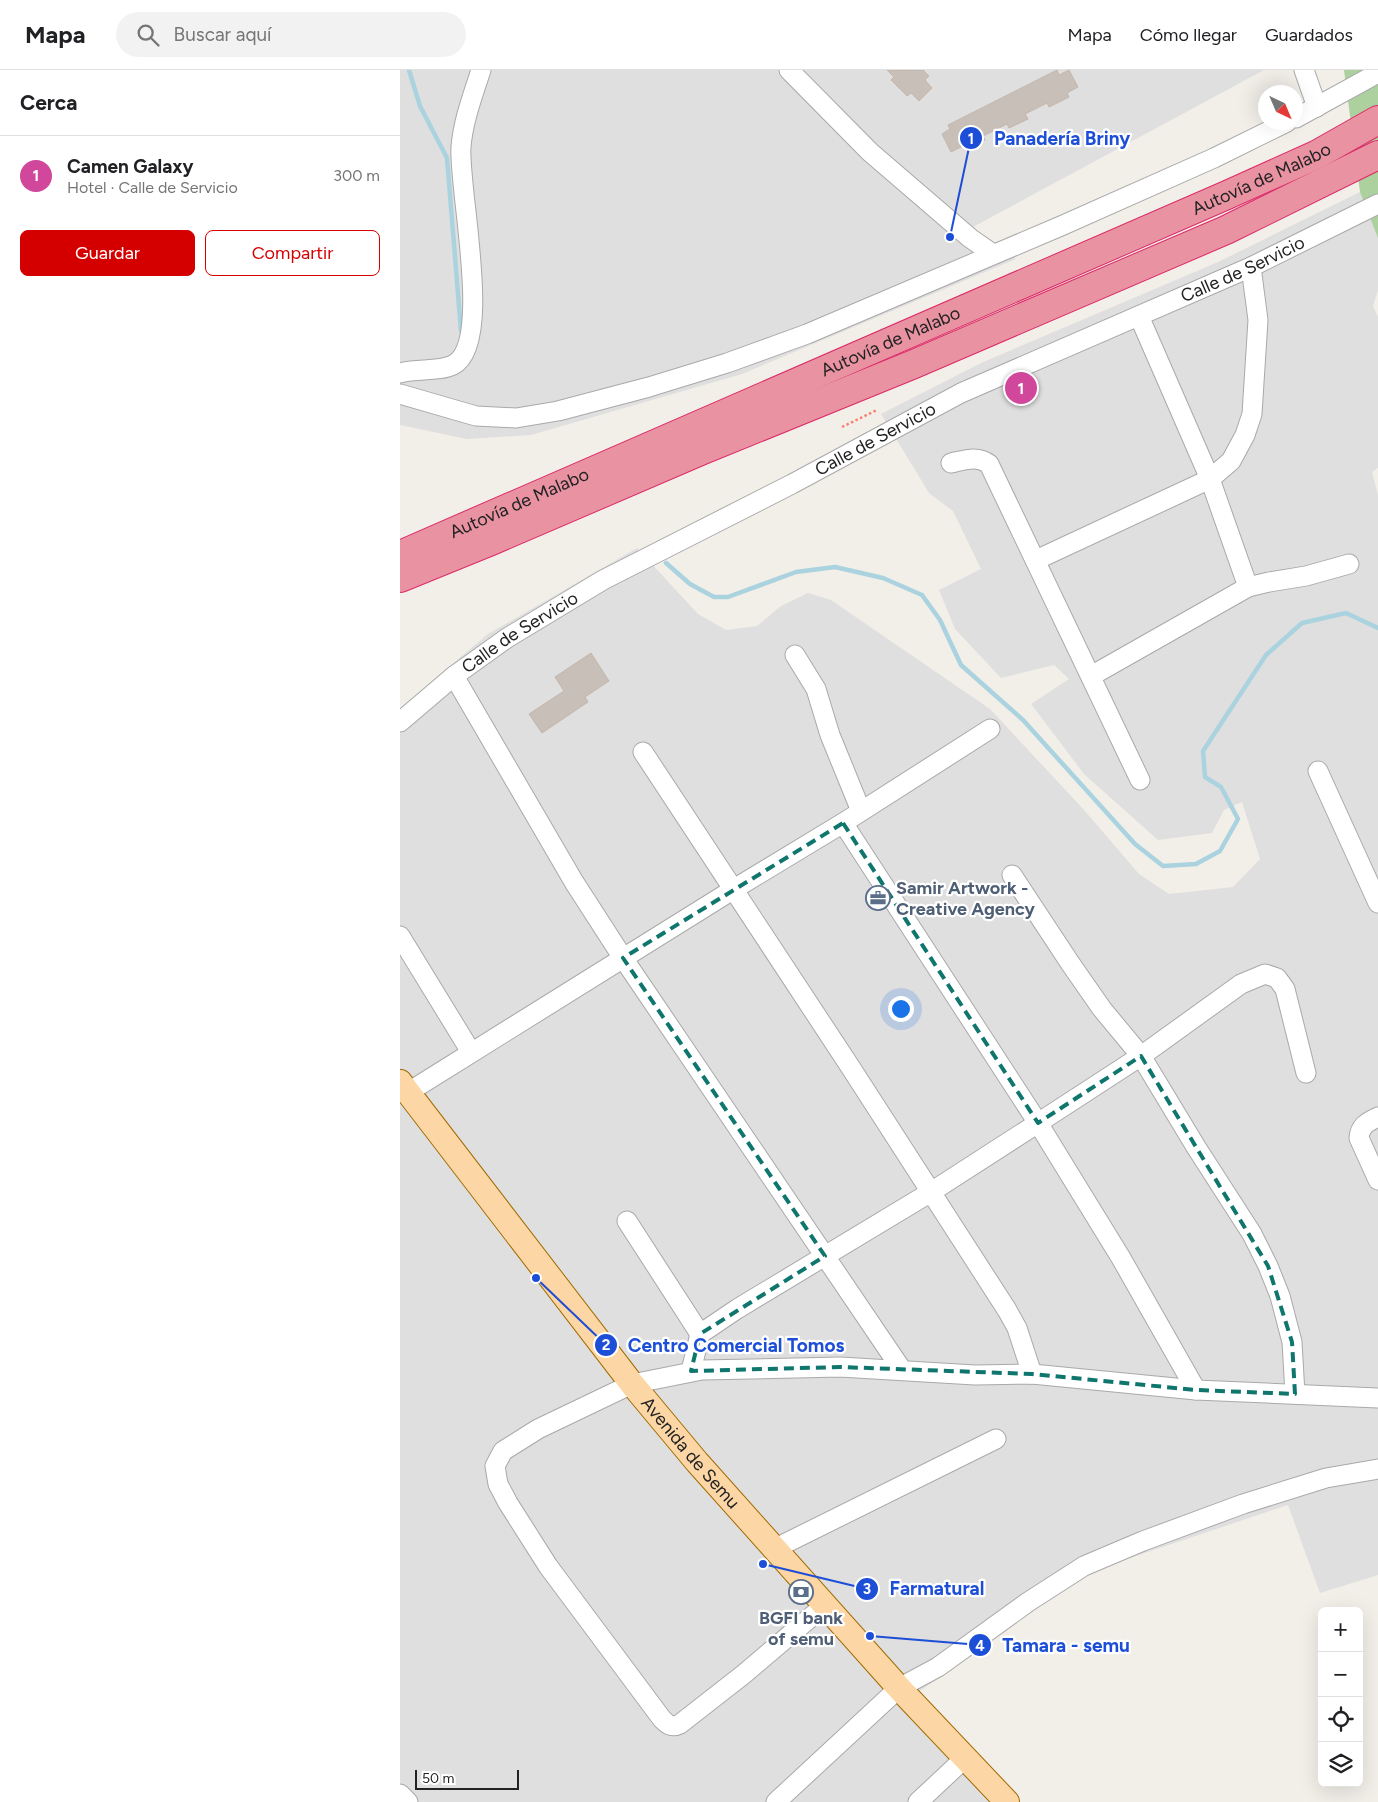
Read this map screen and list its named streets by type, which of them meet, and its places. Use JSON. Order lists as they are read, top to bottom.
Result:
{
  "streets": {
    "highway": ["Autovía de Malabo"],
    "main road": ["Avenida de Semu"],
    "street": ["Calle de Servicio"]
  },
  "places": {
    "other": [
      "Panadería Briny",
      "Centro Comercial Tomos",
      "Farmatural",
      "Tamara - semu"
    ],
    "office": ["Samir Artwork - Creative Agency"],
    "bank": ["BGFI bank of semu"]
  },
  "scale_bar": "50 m",
  "north": "bottom right",
  "page": {
    "header": "Mapa",
    "search": "Buscar aquí",
    "nav": ["Mapa", "Cómo llegar", "Guardados"],
    "heading": "Cerca",
    "list": [
      {
        "mark": "1",
        "name": "Camen Galaxy",
        "note": "Hotel · Calle de Servicio",
        "value": "300 m"
      }
    ],
    "buttons": ["Guardar", "Compartir"],
    "pins": "1",
    "map_buttons": ["+", "−"],
    "scale": "50 m"
  }
}
